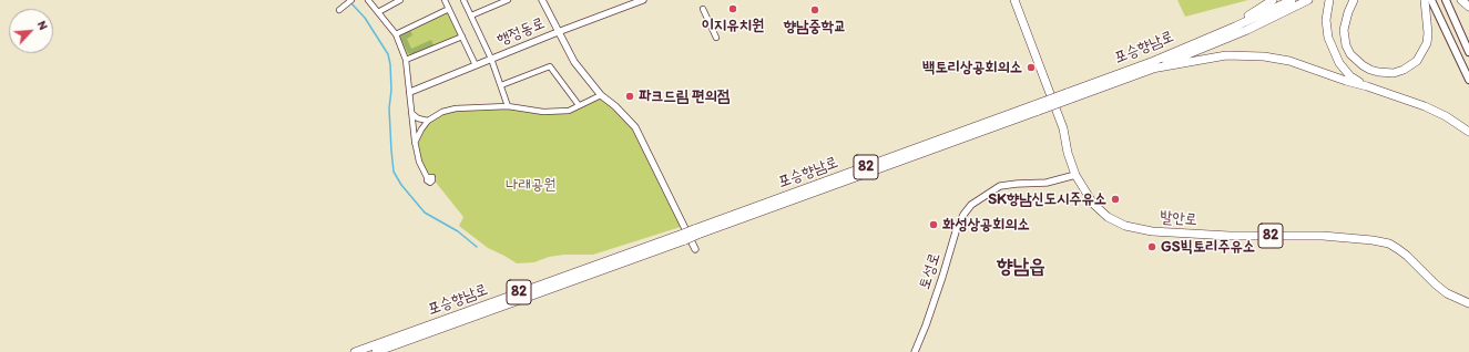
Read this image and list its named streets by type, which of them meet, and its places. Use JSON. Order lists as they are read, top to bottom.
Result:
{
  "streets": {
    "main road": ["포승향남로", "82", "발안로"],
    "street": ["행정동로", "토성로"]
  },
  "crossings": [
    ["발안로", "토성로"]
  ],
  "districts": ["향남읍"],
  "parks": ["나래공원"],
  "places": [
    "이지유치원",
    "향남중학교",
    "백토리상공회의소",
    "파크드림 편의점",
    "SK향남신도시주유소",
    "화성상공회의소",
    "GS빅토리주유소"
  ],
  "north": "top right"
}
